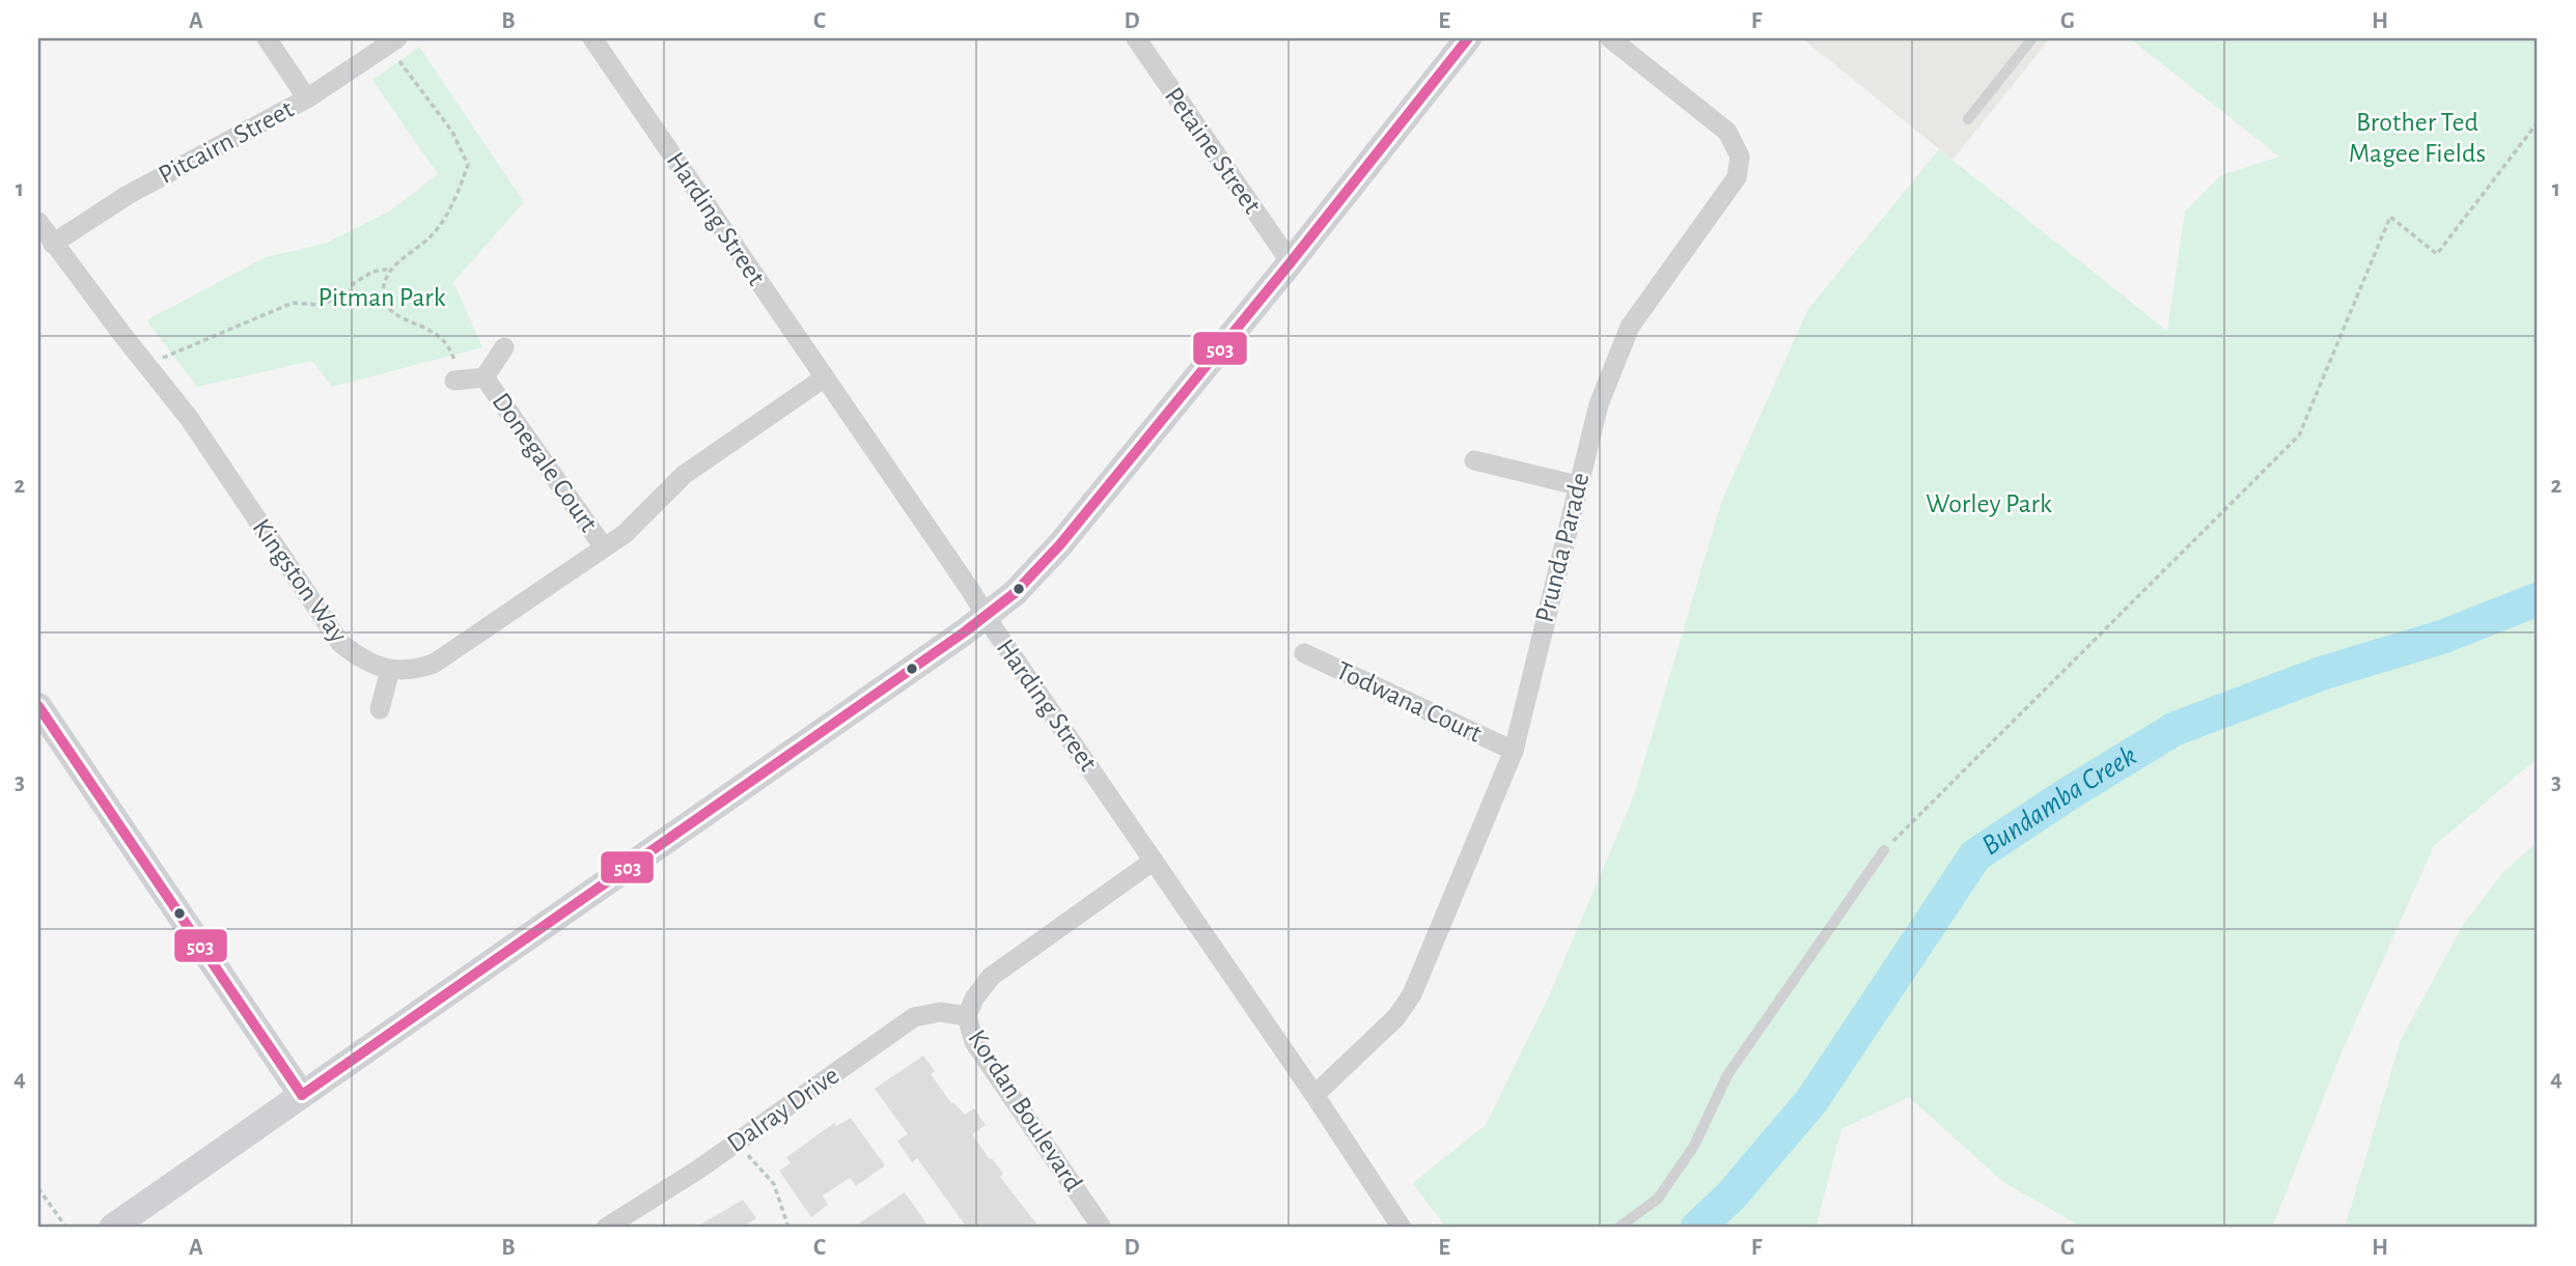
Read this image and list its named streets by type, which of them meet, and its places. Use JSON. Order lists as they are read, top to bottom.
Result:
{
  "streets": {
    "street": [
      "Pitcairn Street",
      "Petaine Street",
      "Harding Street",
      "Donegale Court",
      "Prunda Parade",
      "Kingston Way",
      "Todwana Court",
      "Dalray Drive",
      "Kordan Boulevard"
    ]
  },
  "crossings": [
    ["Pitcairn Street", "Kingston Way"],
    ["Harding Street", "Prunda Parade"],
    ["Harding Street", "Kordan Boulevard"],
    ["Prunda Parade", "Todwana Court"],
    ["Dalray Drive", "Kordan Boulevard"]
  ],
  "water": ["Bundamba Creek"],
  "parks": ["Brother Ted Magee Fields", "Pitman Park", "Worley Park"],
  "lines": ["transit line 503"],
  "grid": {
    "columns": [
      "A",
      "B",
      "C",
      "D",
      "E",
      "F",
      "G",
      "H"
    ],
    "rows": [
      "1",
      "2",
      "3",
      "4"
    ]
  }
}
